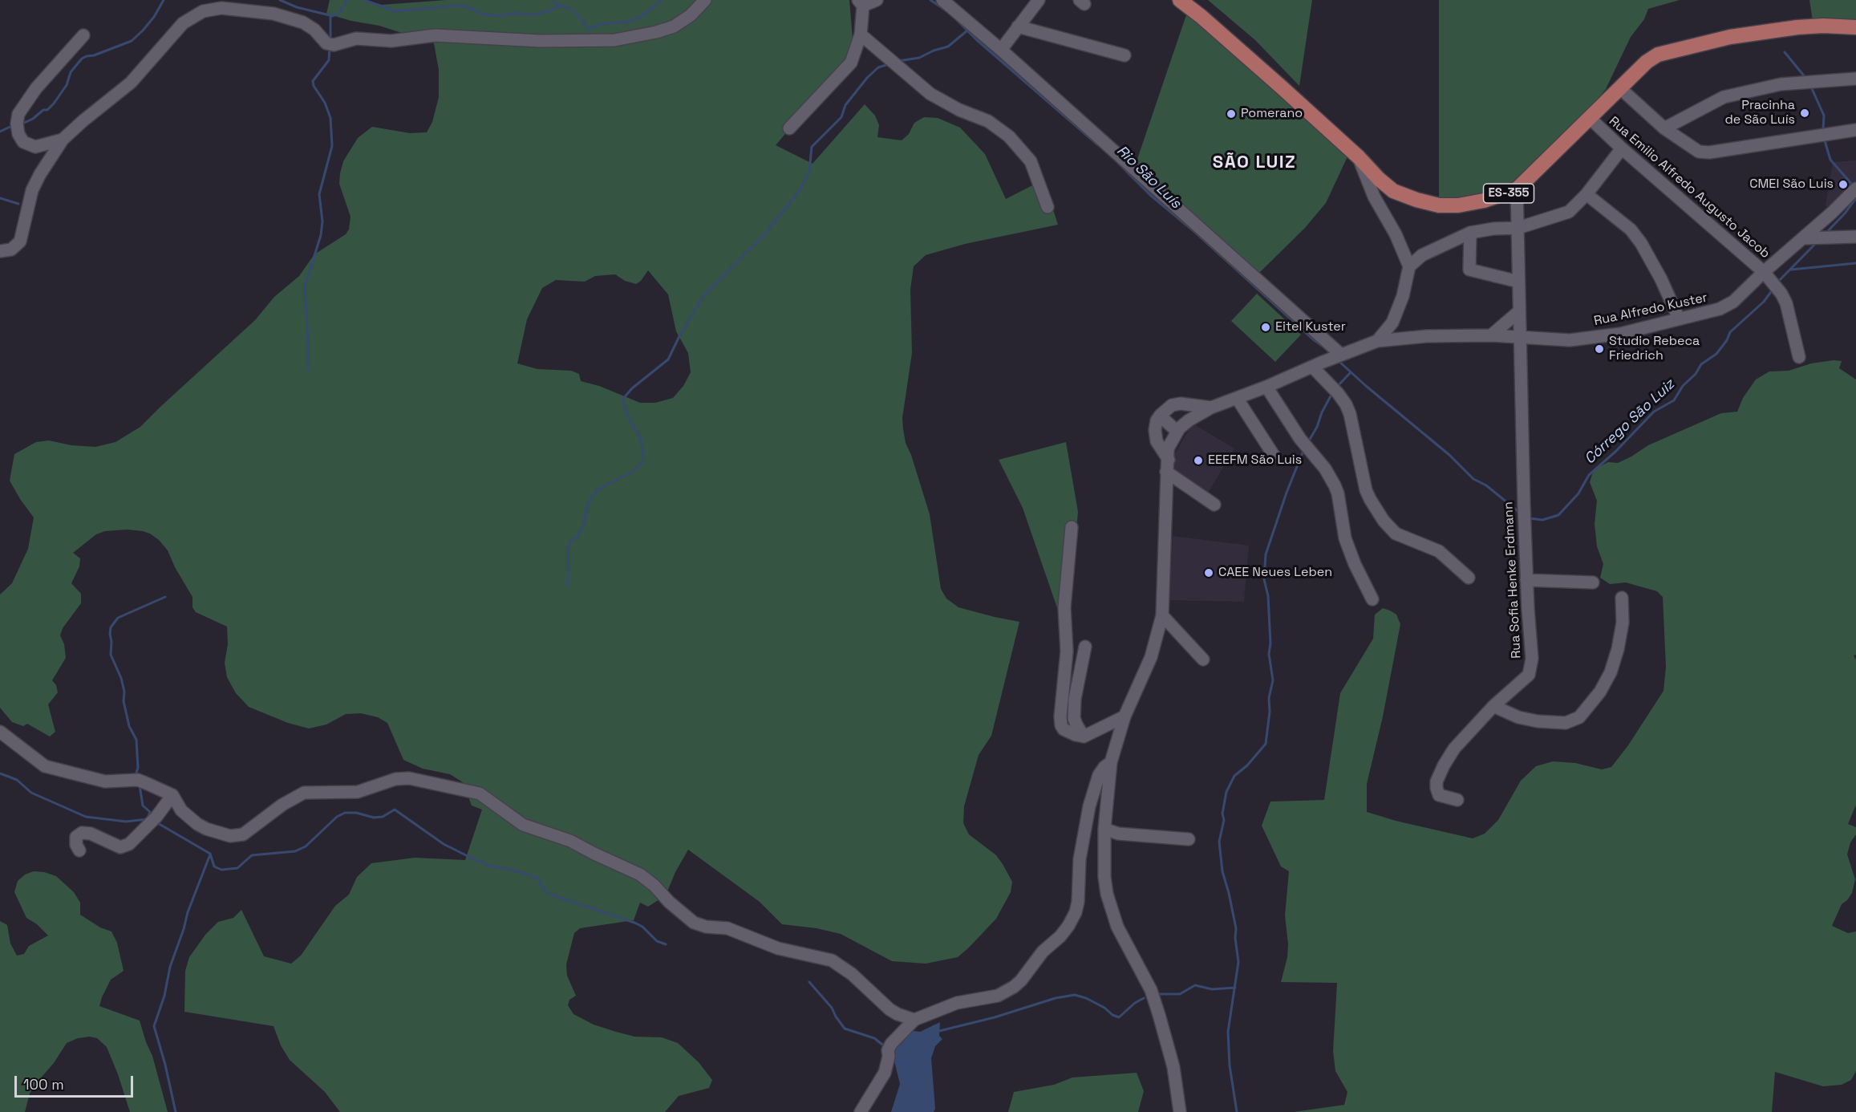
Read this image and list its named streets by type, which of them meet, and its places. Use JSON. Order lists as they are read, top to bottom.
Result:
{
  "streets": {
    "main road": ["ES-355"],
    "street": ["Rua Emilio Alfredo Augusto Jacob", "Rua Alfredo Kuster", "Rua Sofia Henke Erdmann"]
  },
  "crossings": [
    ["Rua Emilio Alfredo Augusto Jacob", "ES-355"],
    ["Rua Emilio Alfredo Augusto Jacob", "Rua Alfredo Kuster"],
    ["ES-355", "Rua Sofia Henke Erdmann"],
    ["Rua Alfredo Kuster", "Rua Sofia Henke Erdmann"]
  ],
  "districts": ["SÃO LUIZ"],
  "water": ["Rio São Luís", "Córrego São Luiz"],
  "places": [
    "Pracinha de São Luís",
    "Pomerano",
    "CMEI São Luis",
    "Eitel Kuster",
    "Studio Rebeca Friedrich",
    "EEEFM São Luis",
    "CAEE Neues Leben"
  ],
  "scale_bar": "100 m"
}
